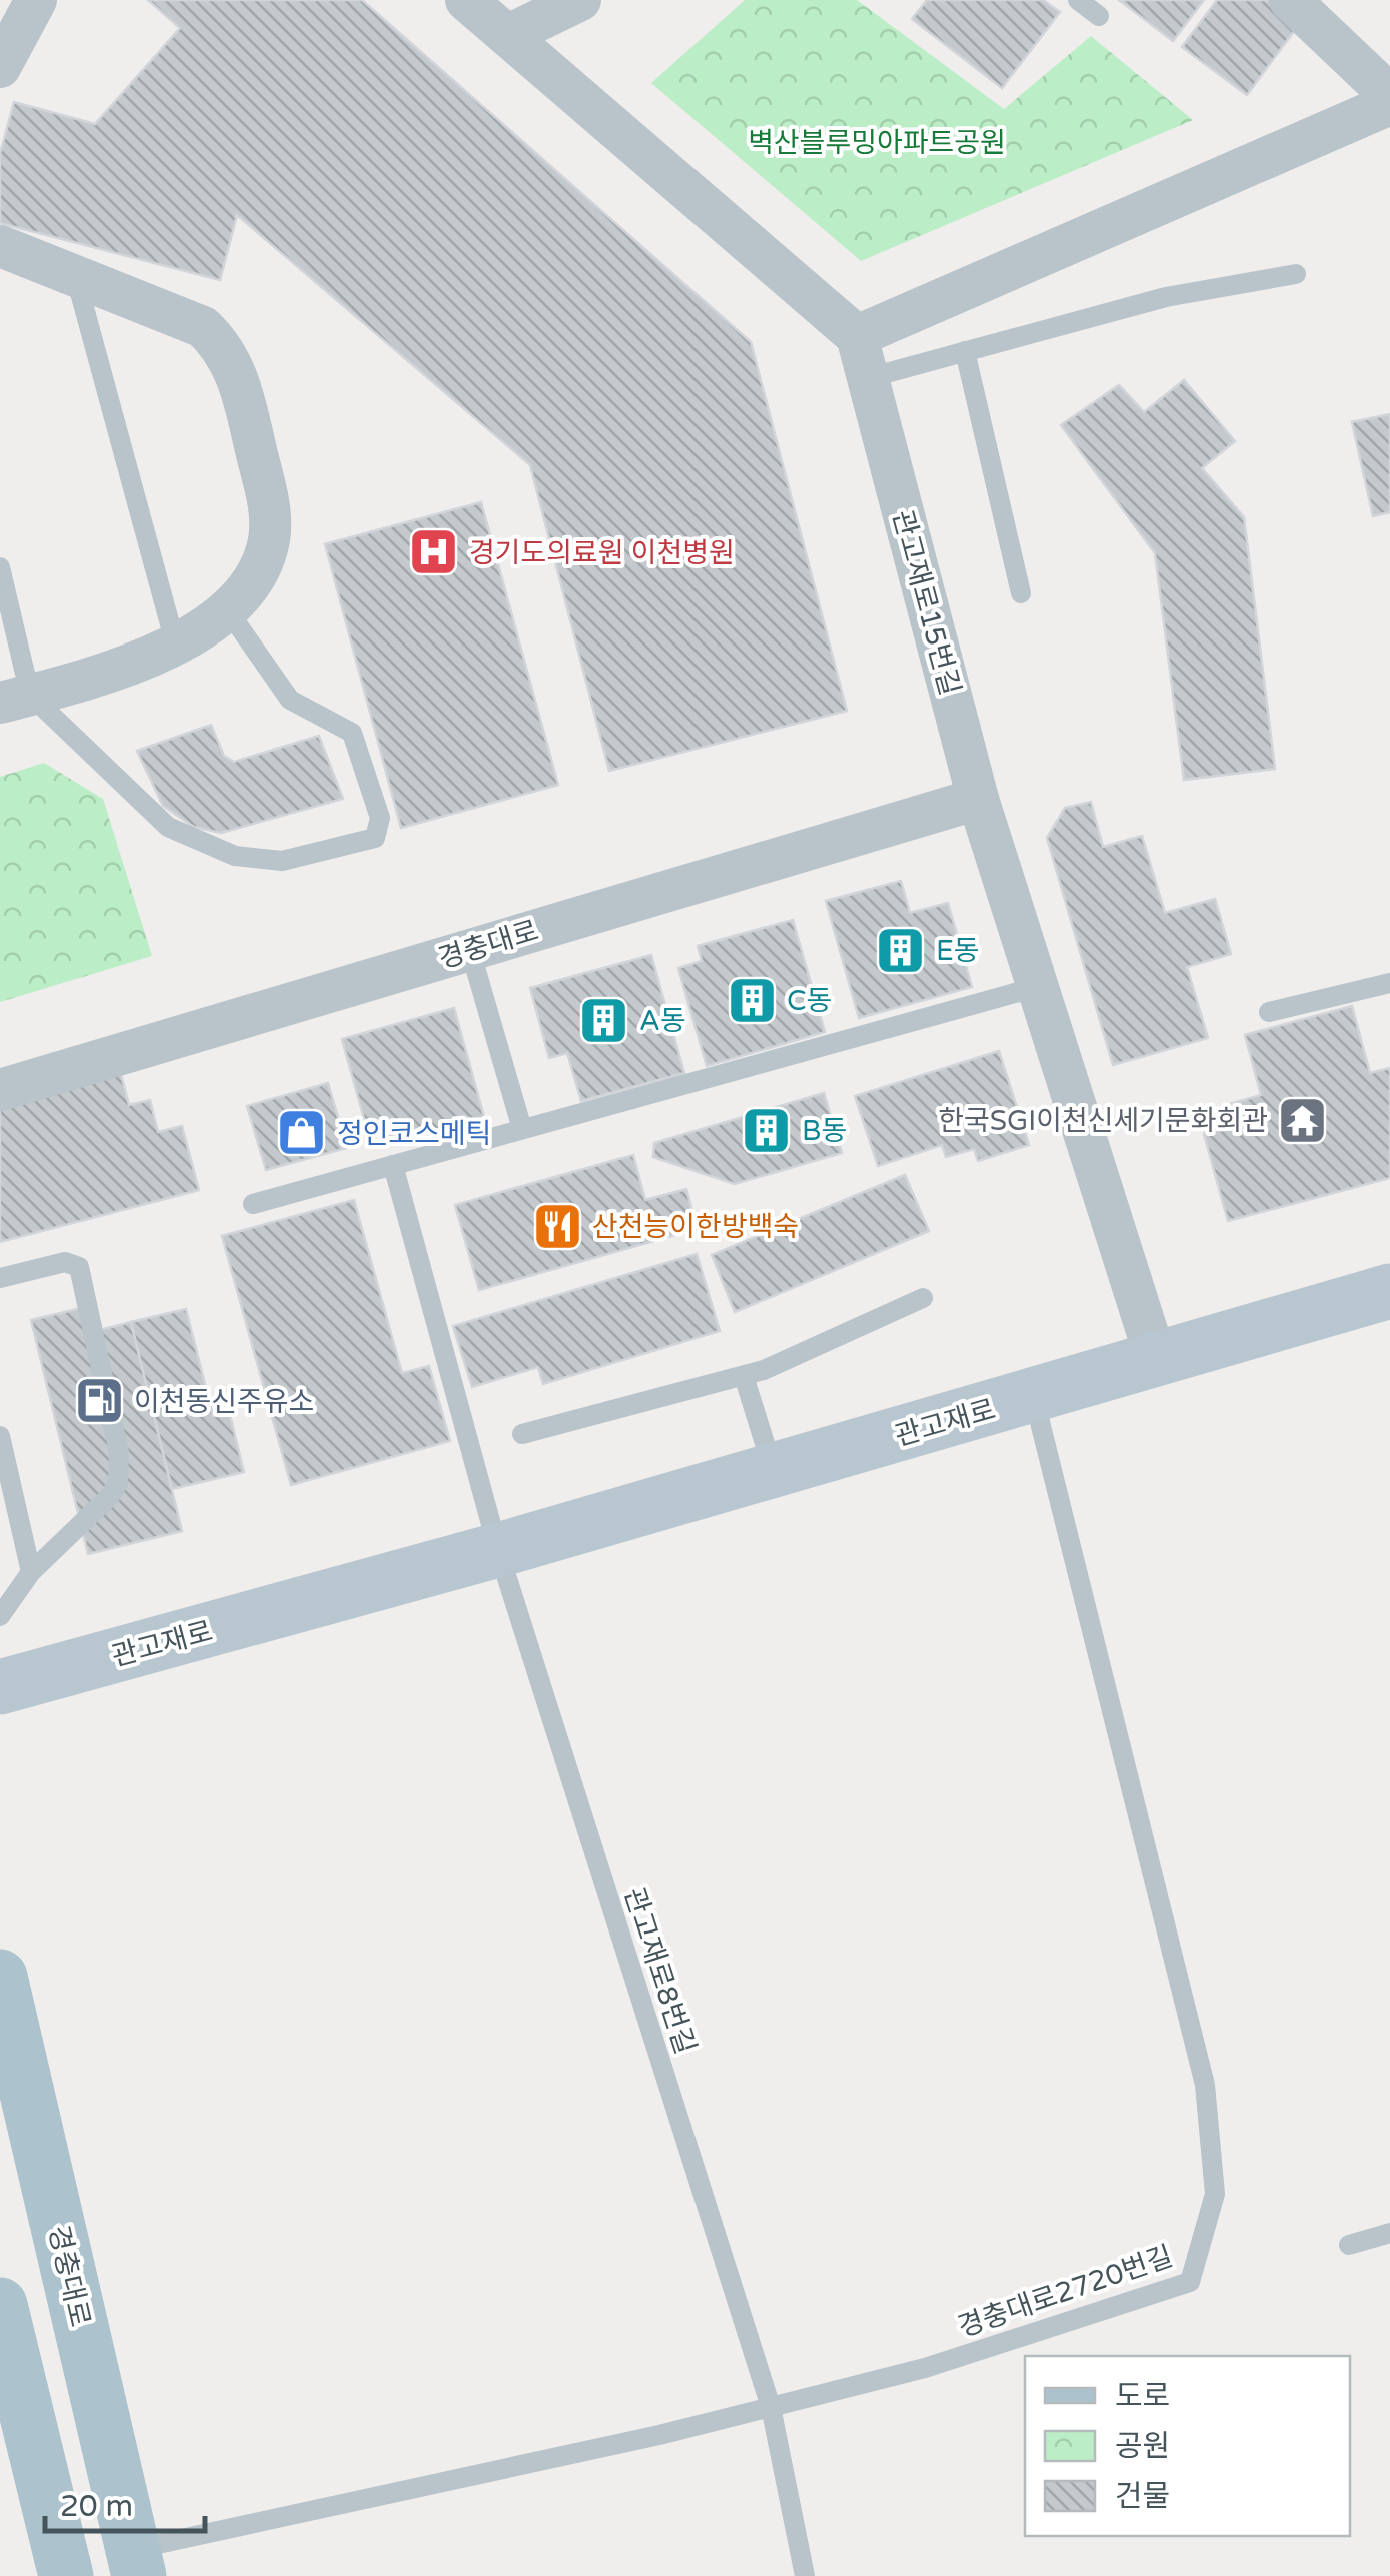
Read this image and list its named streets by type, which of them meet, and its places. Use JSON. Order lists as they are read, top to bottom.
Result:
{
  "streets": {
    "main road": ["경충대로"],
    "street": ["관고재로15번길", "관고재로"],
    "lane": ["관고재로8번길", "경충대로2720번길"]
  },
  "crossings": [
    ["관고재로15번길", "경충대로"],
    ["관고재로15번길", "관고재로"],
    ["경충대로", "경충대로2720번길"],
    ["관고재로", "관고재로8번길"],
    ["관고재로", "경충대로2720번길"],
    ["관고재로8번길", "경충대로2720번길"]
  ],
  "parks": ["벽산블루밍아파트공원"],
  "places": {
    "hospital": ["경기도의료원 이천병원"],
    "building": [
      "E동",
      "C동",
      "A동",
      "B동"
    ],
    "temple": ["한국SGI이천신세기문화회관"],
    "shop": ["정인코스메틱"],
    "restaurant": ["산천능이한방백숙"],
    "fuel station": ["이천동신주유소"]
  },
  "legend": ["도로", "공원", "건물"],
  "scale_bar": "20 m"
}
